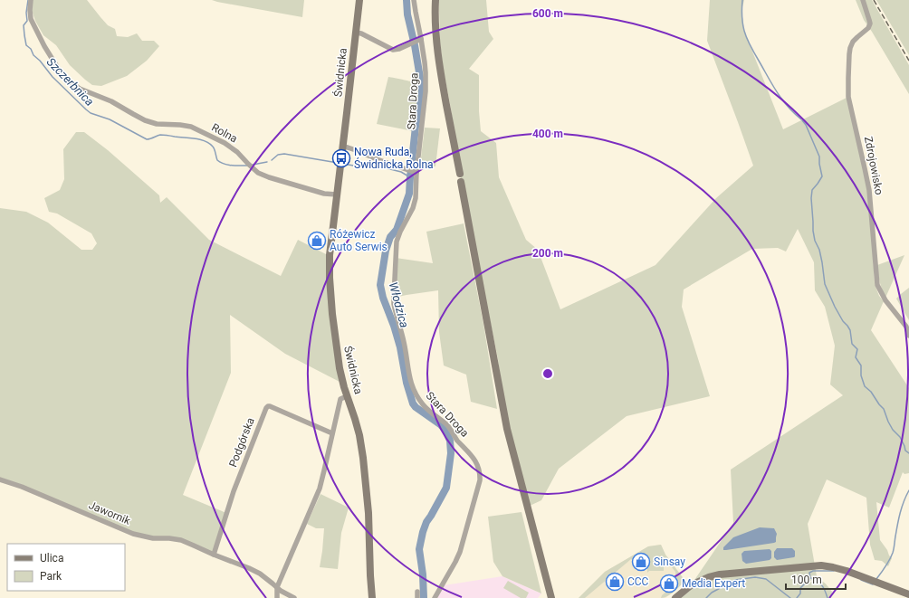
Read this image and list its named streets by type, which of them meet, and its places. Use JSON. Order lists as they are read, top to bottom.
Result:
{
  "streets": {
    "street": [
      "Świdnicka",
      "Stara Droga",
      "Rolna",
      "Zdrojowisko",
      "Podgórska",
      "Jawornik"
    ]
  },
  "crossings": [
    ["Świdnicka", "Rolna"],
    ["Podgórska", "Jawornik"]
  ],
  "water": ["Szczerbnica", "Włodzica"],
  "places": {
    "bus stop": ["Nowa Ruda, Świdnicka Rolna"],
    "shop": [
      "Różewicz Auto Serwis",
      "Sinsay",
      "CCC",
      "Media Expert"
    ]
  },
  "legend": ["Ulica", "Park"],
  "scale_bar": "100 m",
  "rings": ["600 m", "400 m", "200 m"]
}
